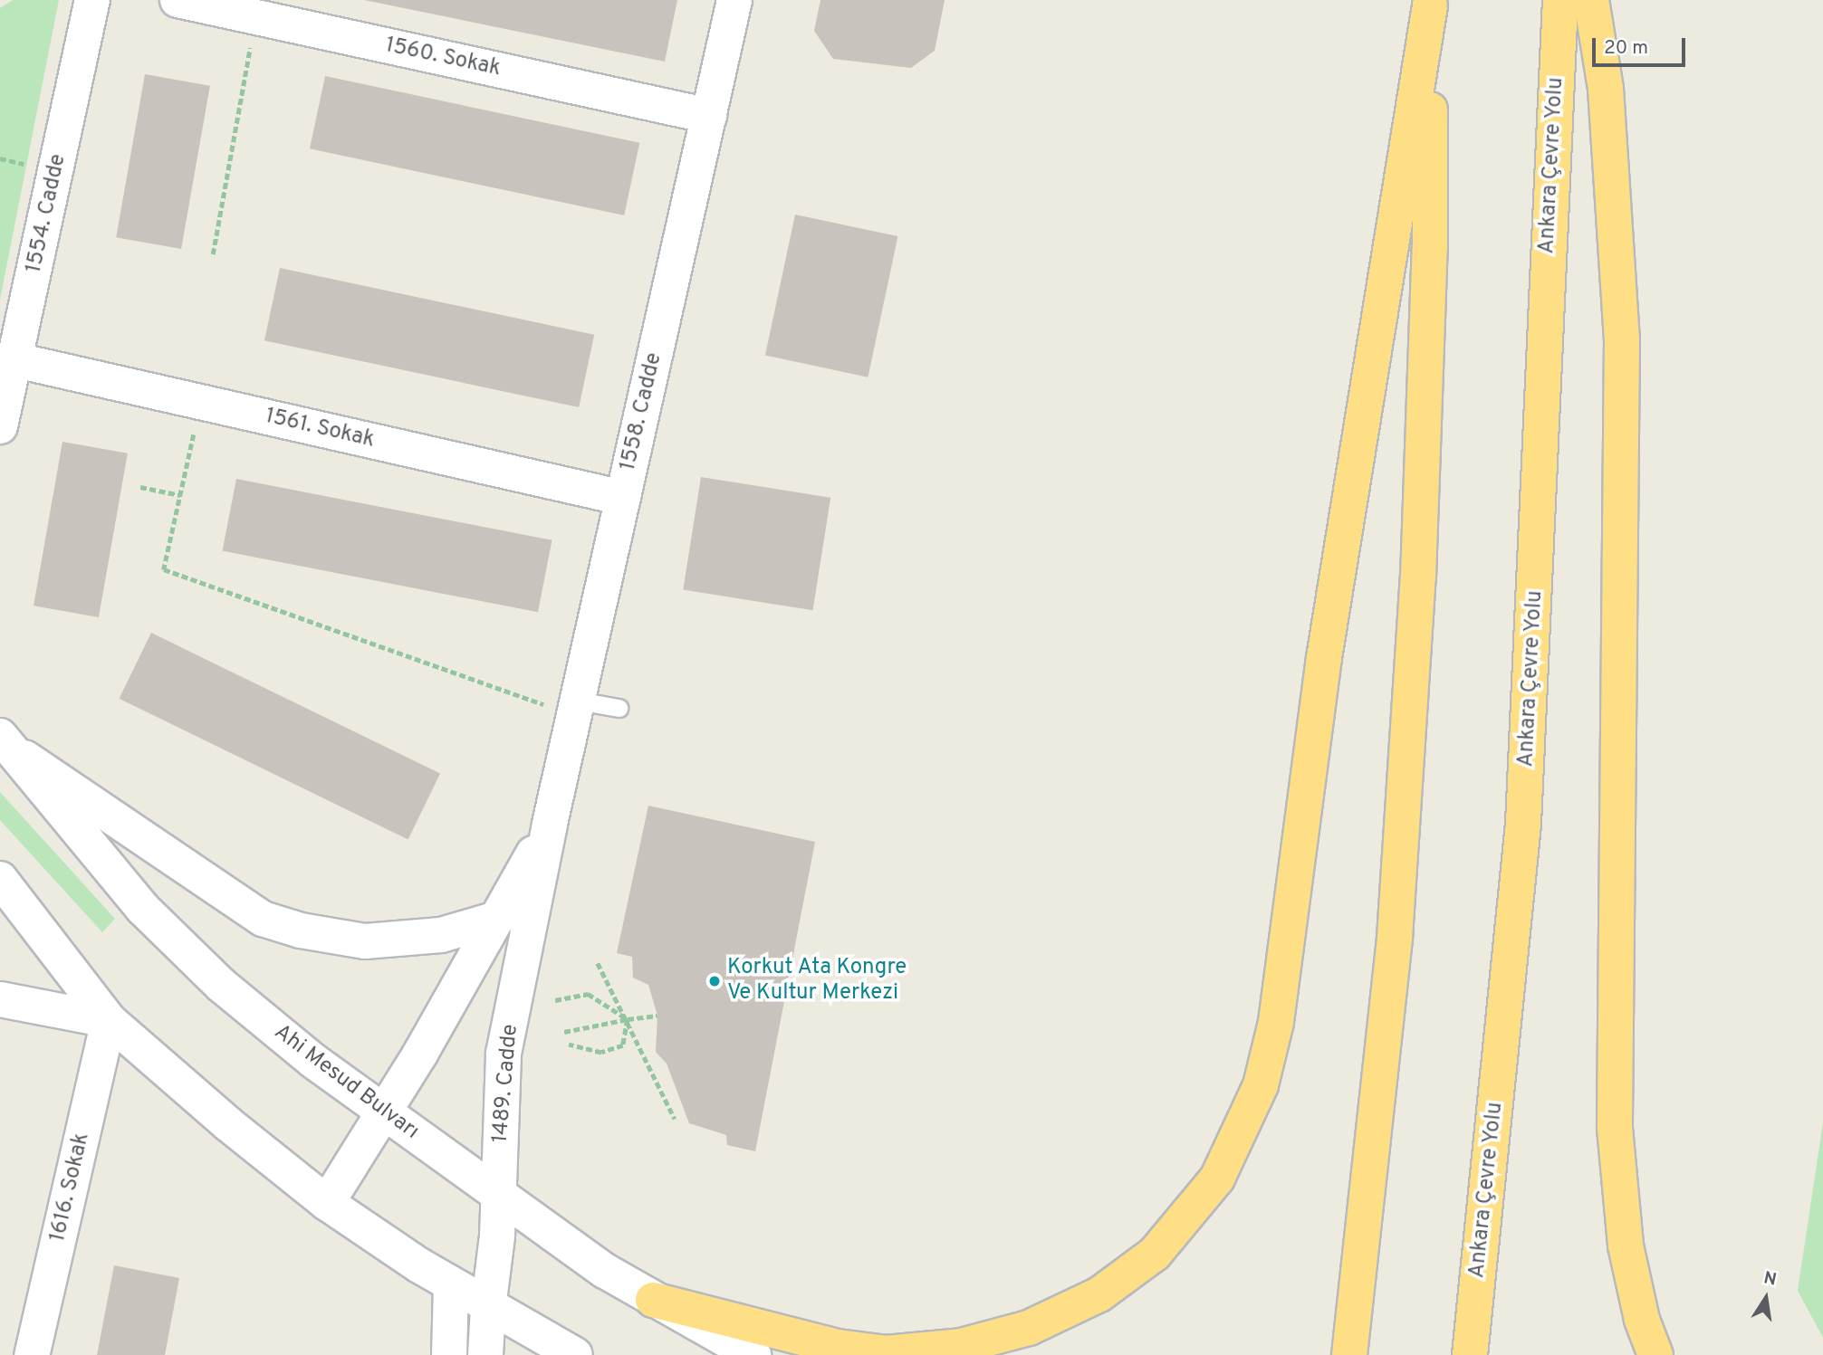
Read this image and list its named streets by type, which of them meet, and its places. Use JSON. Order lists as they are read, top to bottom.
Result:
{
  "streets": {
    "highway": ["Ankara Çevre Yolu"],
    "street": [
      "1560. Sokak",
      "1554. Cadde",
      "1558. Cadde",
      "1561. Sokak",
      "Ahi Mesud Bulvarı",
      "1489. Cadde",
      "1616. Sokak"
    ]
  },
  "crossings": [
    ["1560. Sokak", "1558. Cadde"],
    ["1554. Cadde", "1561. Sokak"],
    ["1558. Cadde", "1561. Sokak"],
    ["1558. Cadde", "1489. Cadde"],
    ["Ahi Mesud Bulvarı", "1489. Cadde"]
  ],
  "places": ["Korkut Ata Kongre Ve Kultur Merkezi"],
  "scale_bar": "20 m",
  "north": "top"
}
